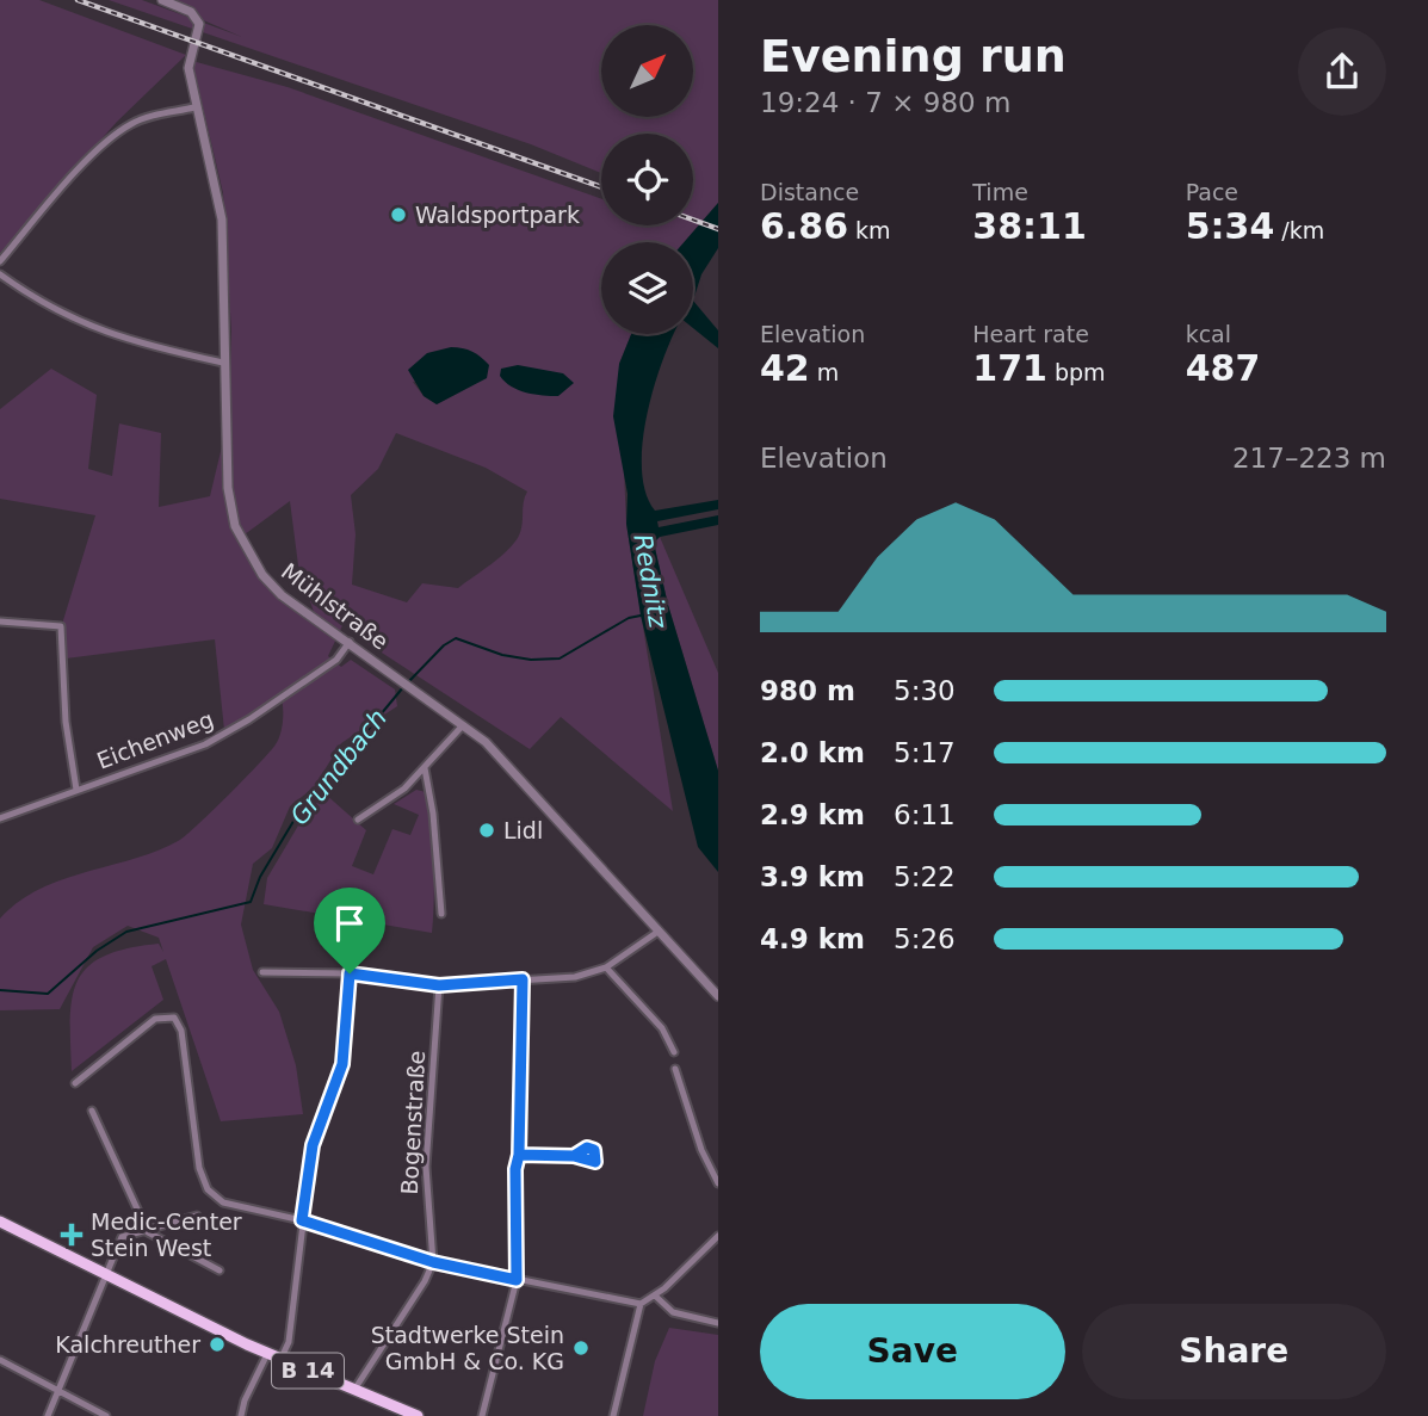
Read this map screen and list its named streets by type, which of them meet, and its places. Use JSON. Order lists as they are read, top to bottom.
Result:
{
  "streets": {
    "main road": ["B 14"],
    "street": ["Mühlstraße", "Eichenweg", "Bogenstraße"]
  },
  "crossings": [
    ["Mühlstraße", "Eichenweg"]
  ],
  "water": ["Rednitz", "Grundbach"],
  "places": {
    "other": [
      "Waldsportpark",
      "Lidl",
      "Kalchreuther",
      "Stadtwerke Stein GmbH & Co. KG"
    ],
    "health": ["Medic-Center Stein West"]
  },
  "north": "top right",
  "page": {
    "heading": ["Evening run", "19:24 · 7 × 980 m"],
    "stats": [
      ["Distance", "6.86 km"],
      ["Time", "38:11"],
      ["Pace", "5:34 /km"],
      ["Elevation", "42 m"],
      ["Heart rate", "171 bpm"],
      ["kcal", "487"]
    ],
    "chart": ["Elevation", "217–223 m"],
    "list": [
      {
        "name": "980 m",
        "note": "5:30"
      },
      {
        "name": "2.0 km",
        "note": "5:17"
      },
      {
        "name": "2.9 km",
        "note": "6:11"
      },
      {
        "name": "3.9 km",
        "note": "5:22"
      },
      {
        "name": "4.9 km",
        "note": "5:26"
      }
    ],
    "buttons": ["Save", "Share"]
  }
}
